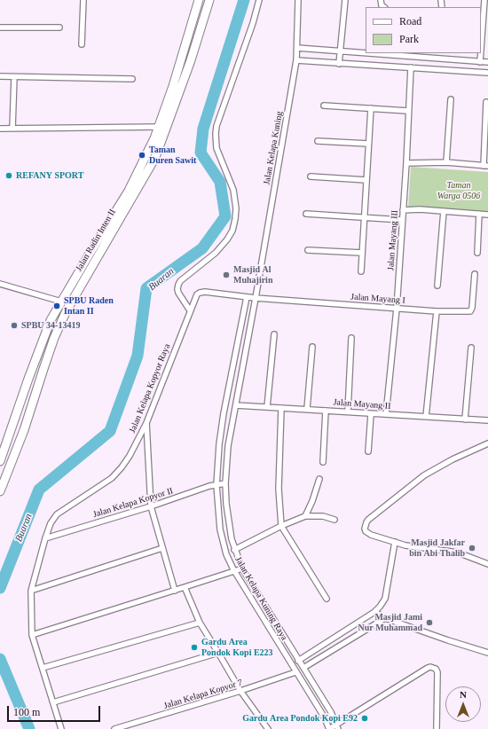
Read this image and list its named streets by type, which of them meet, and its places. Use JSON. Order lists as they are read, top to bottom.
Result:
{
  "streets": {
    "main road": ["Jalan Radin Inten II"],
    "street": [
      "Jalan Kelapa Kuning",
      "Jalan Mayang III",
      "Jalan Mayang I",
      "Jalan Kelapa Kopyor Raya",
      "Jalan Mayang II",
      "Jalan Kelapa Kopyor II",
      "Jalan Kelapa Kuning Raya",
      "Jalan Kelapa Kopyor 7"
    ]
  },
  "crossings": [
    ["Jalan Kelapa Kuning", "Jalan Mayang I"],
    ["Jalan Kelapa Kuning", "Jalan Kelapa Kuning Raya"],
    ["Jalan Mayang III", "Jalan Mayang I"],
    ["Jalan Mayang III", "Jalan Mayang II"],
    ["Jalan Mayang I", "Jalan Kelapa Kopyor Raya"],
    ["Jalan Mayang I", "Jalan Kelapa Kuning Raya"],
    ["Jalan Kelapa Kopyor Raya", "Jalan Kelapa Kopyor II"],
    ["Jalan Kelapa Kopyor Raya", "Jalan Kelapa Kuning Raya"],
    ["Jalan Mayang II", "Jalan Kelapa Kuning Raya"],
    ["Jalan Kelapa Kopyor II", "Jalan Kelapa Kuning Raya"],
    ["Jalan Kelapa Kuning Raya", "Jalan Kelapa Kopyor 7"]
  ],
  "water": ["Buaran"],
  "parks": ["Taman Warga 0506"],
  "places": [
    "Taman Duren Sawit",
    "REFANY SPORT",
    "Masjid Al Muhajirin",
    "SPBU Raden Intan II",
    "SPBU 34-13419",
    "Masjid Jakfar bin Abi Thalib",
    "Masjid Jami Nur Muhammad",
    "Gardu Area Pondok Kopi E223",
    "Gardu Area Pondok Kopi E92"
  ],
  "legend": ["Road", "Park"],
  "scale_bar": "100 m",
  "north": "top"
}
